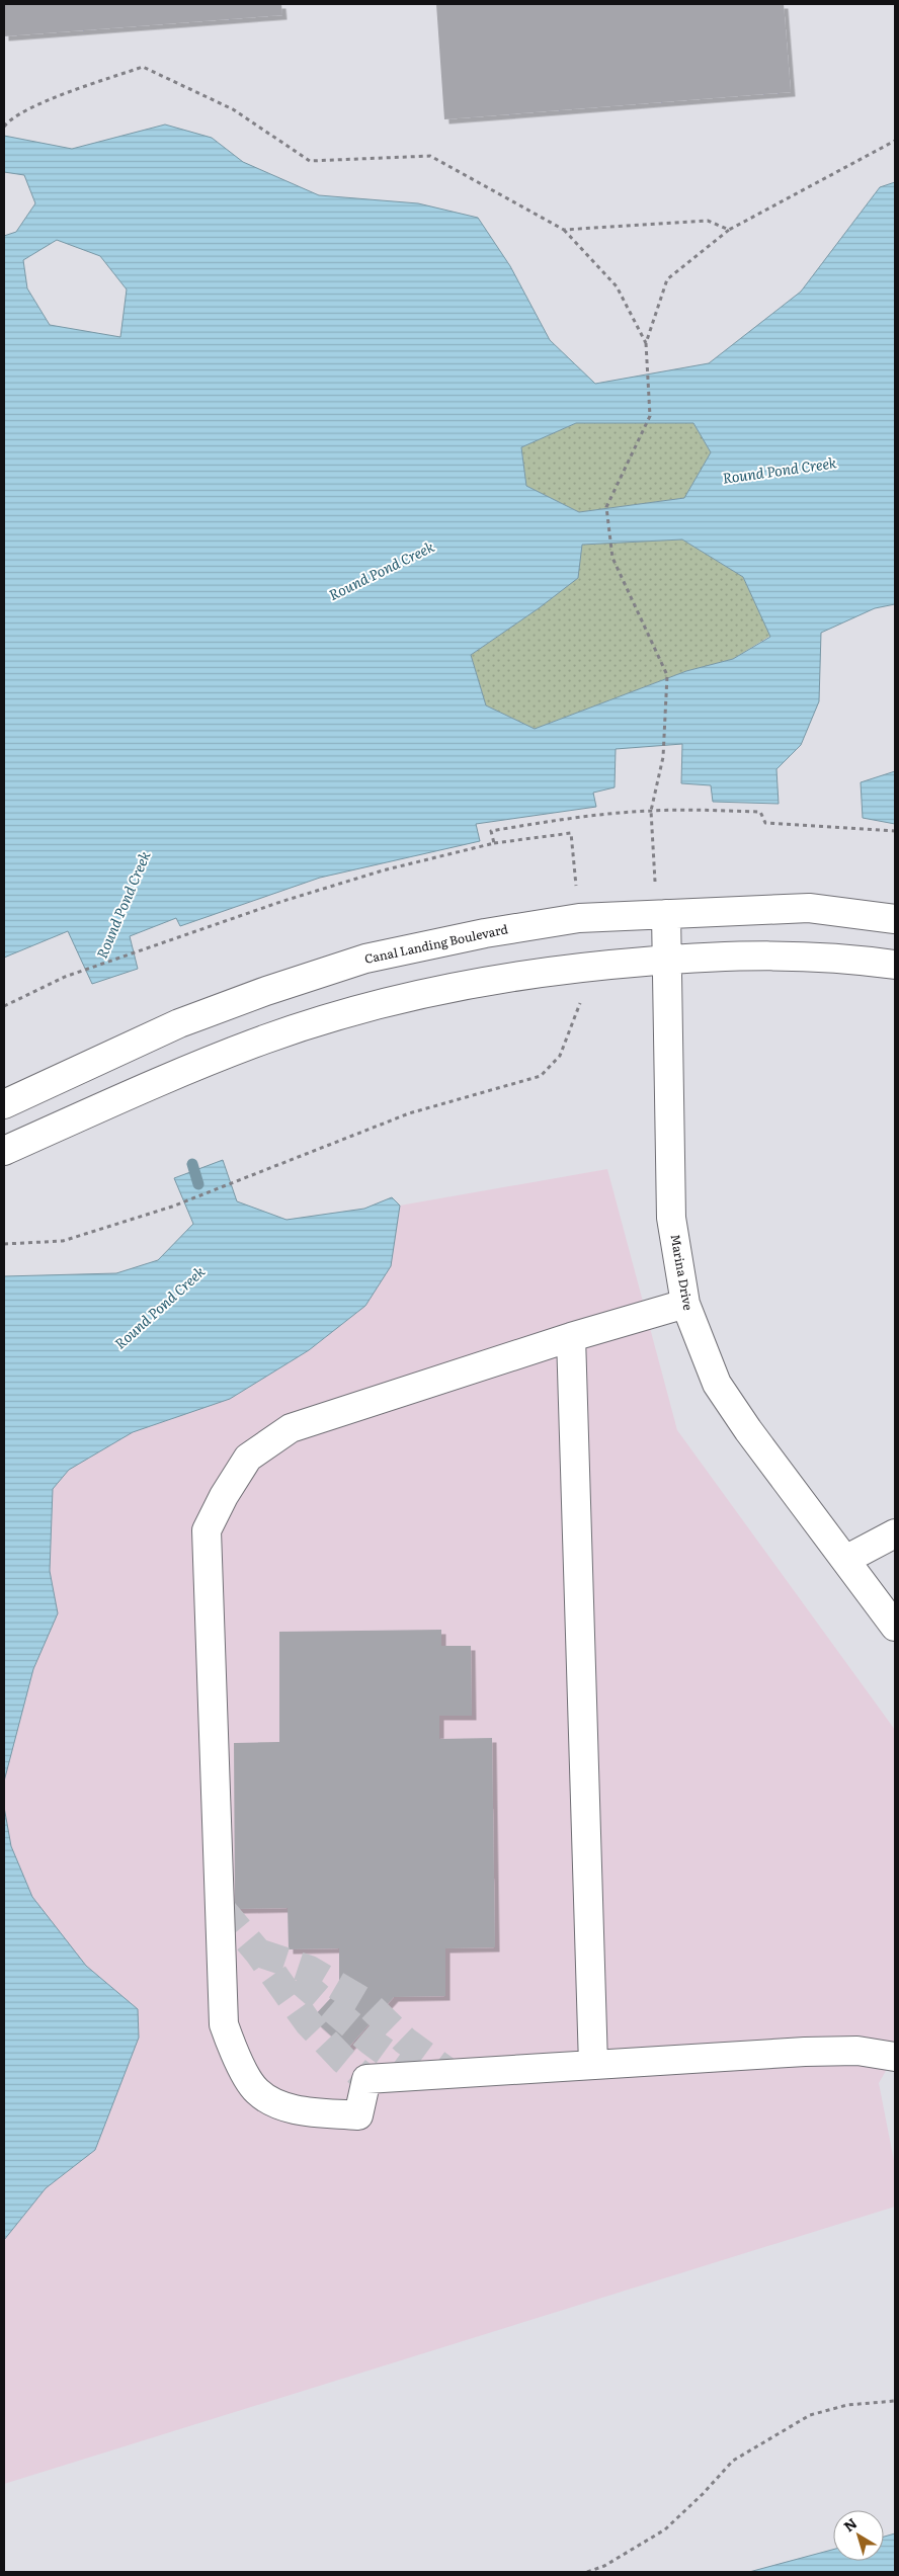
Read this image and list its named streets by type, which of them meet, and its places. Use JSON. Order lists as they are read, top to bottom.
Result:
{
  "streets": {
    "street": ["Canal Landing Boulevard", "Marina Drive"]
  },
  "crossings": [
    ["Canal Landing Boulevard", "Marina Drive"]
  ],
  "water": ["Round Pond Creek"],
  "north": "top left"
}
